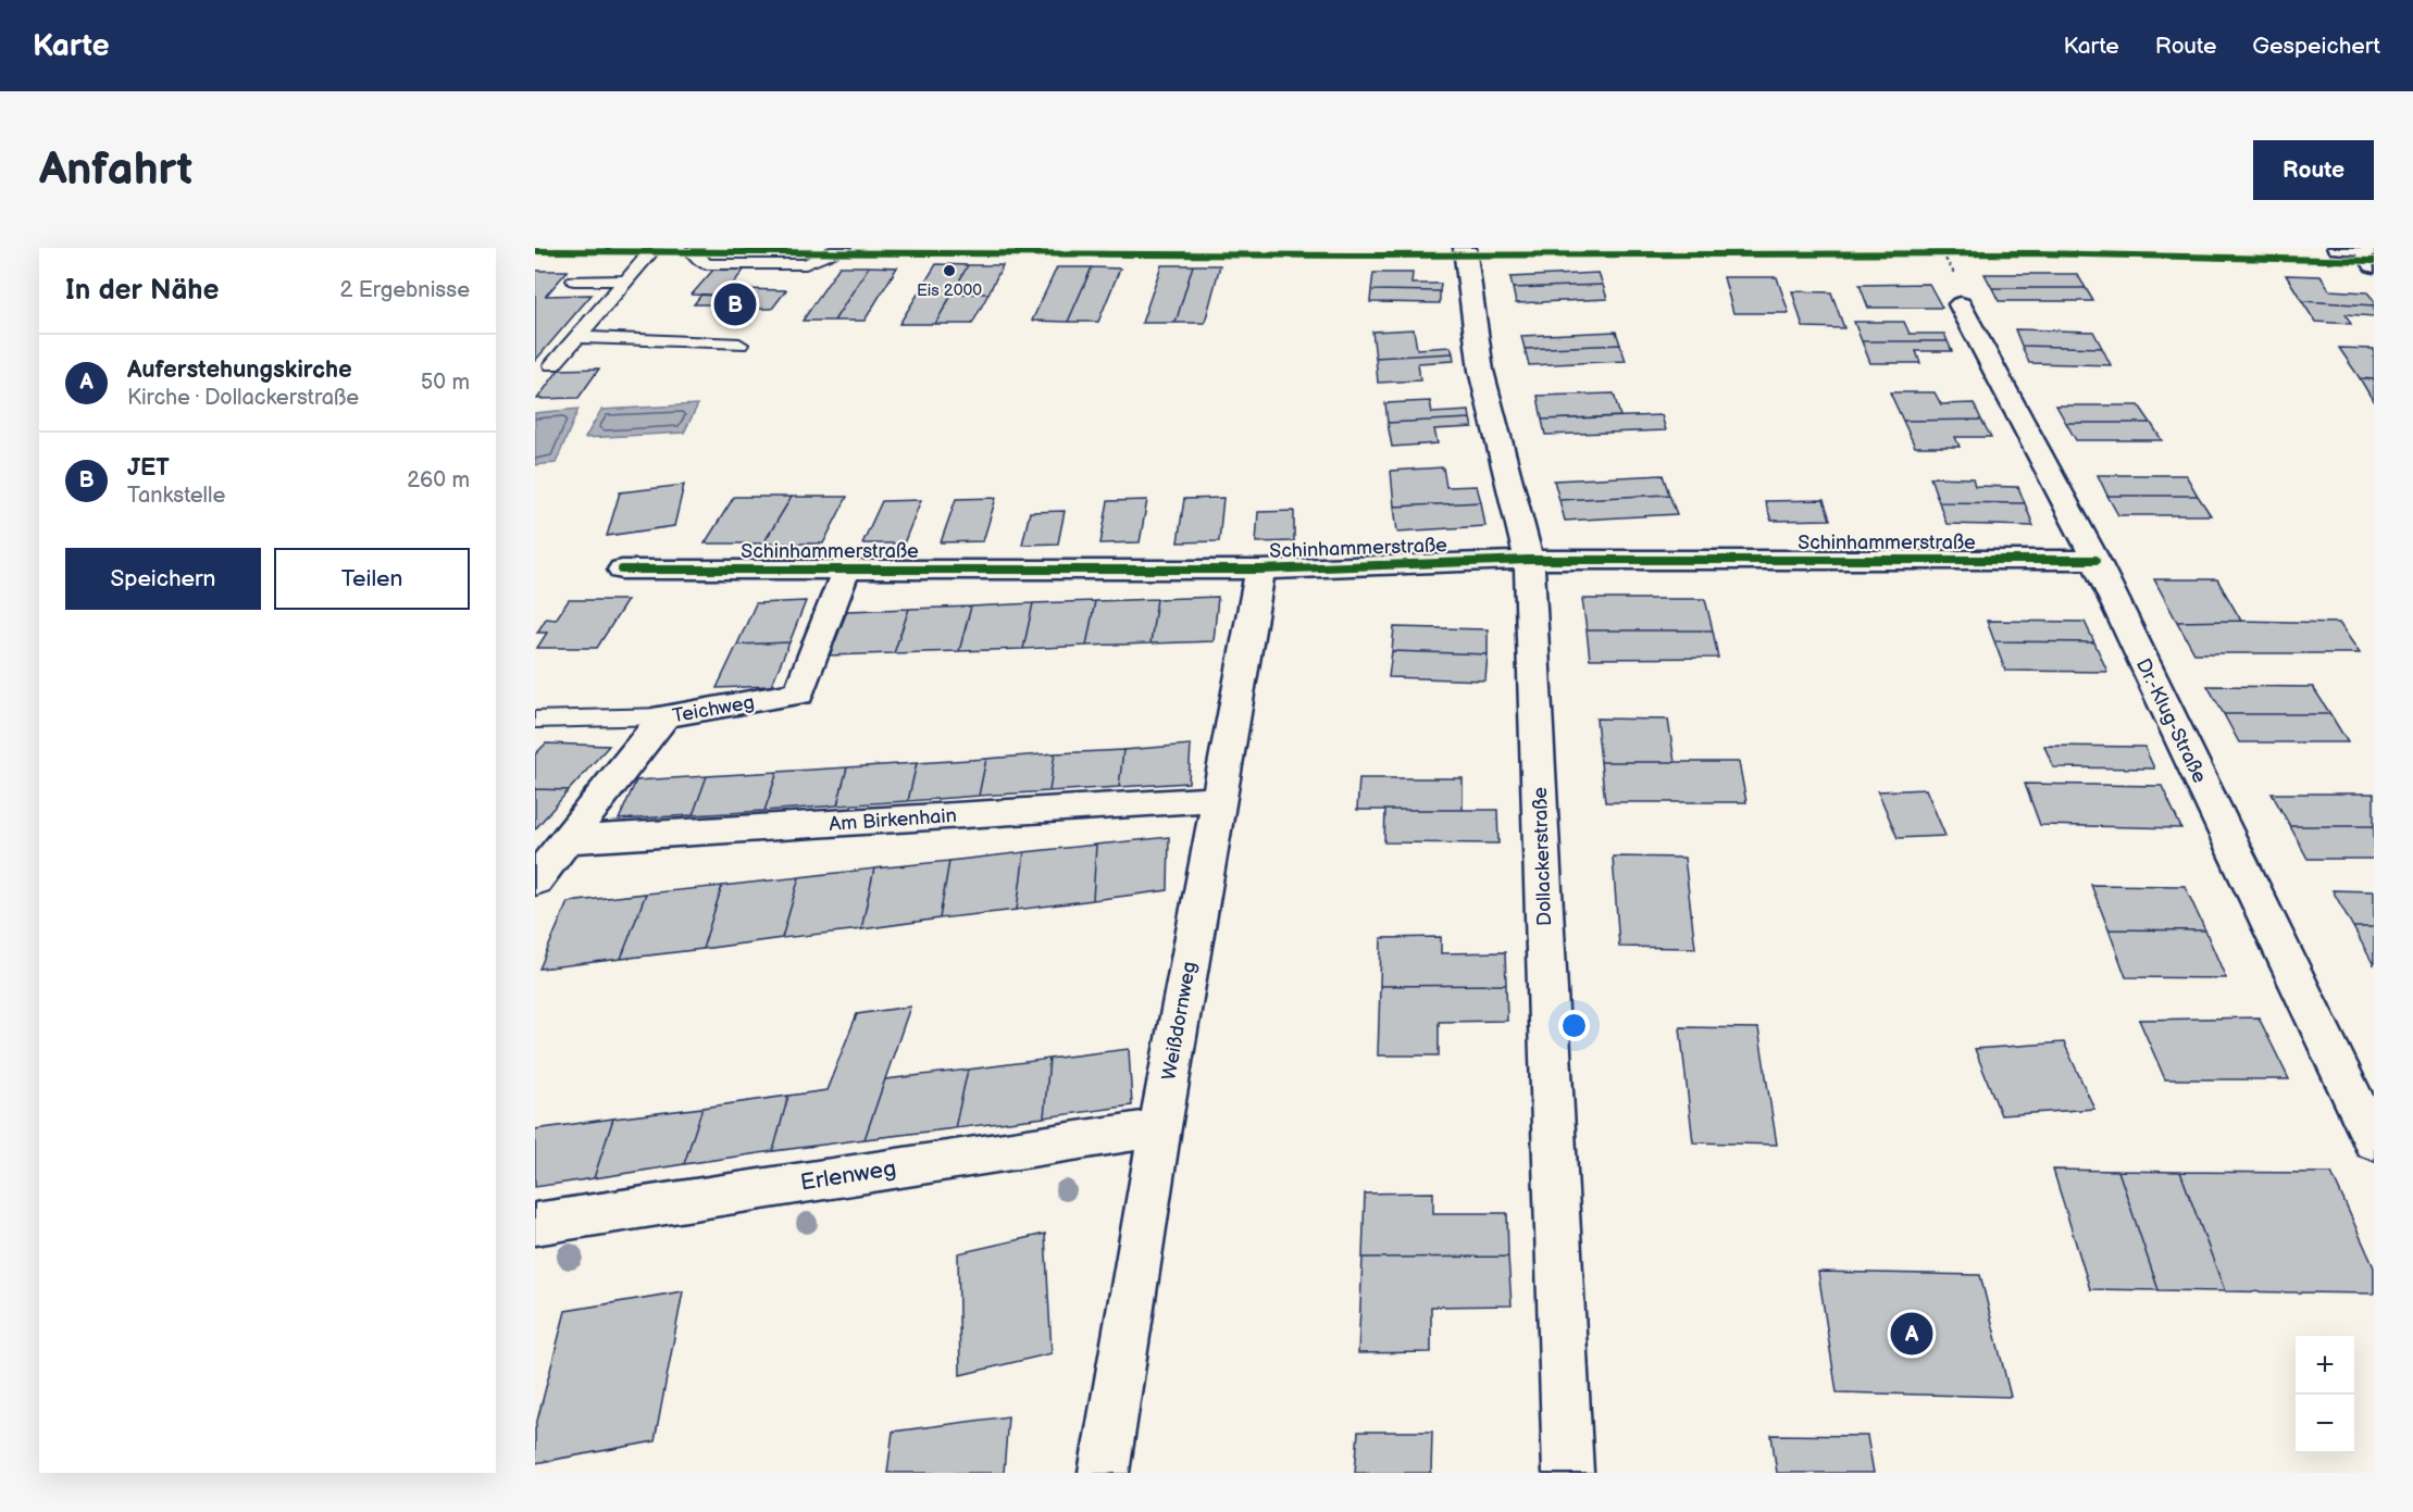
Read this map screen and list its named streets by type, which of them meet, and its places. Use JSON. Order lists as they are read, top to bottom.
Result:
{
  "streets": {
    "street": [
      "Schinhammerstraße",
      "Teichweg",
      "Dr.-Klug-Straße",
      "Am Birkenhain",
      "Dollackerstraße",
      "Weißdornweg",
      "Erlenweg"
    ]
  },
  "crossings": [
    ["Schinhammerstraße", "Teichweg"],
    ["Schinhammerstraße", "Dr.-Klug-Straße"],
    ["Schinhammerstraße", "Dollackerstraße"],
    ["Schinhammerstraße", "Weißdornweg"],
    ["Teichweg", "Am Birkenhain"],
    ["Am Birkenhain", "Weißdornweg"],
    ["Weißdornweg", "Erlenweg"]
  ],
  "places": ["Eis 2000"],
  "page": {
    "header": "Karte",
    "nav": ["Karte", "Route", "Gespeichert"],
    "buttons": [
      "Route",
      ["Speichern", "Teilen"]
    ],
    "title": "Anfahrt",
    "heading": ["In der Nähe", "2 Ergebnisse"],
    "pins": ["B", "A"],
    "list": [
      {
        "mark": "A",
        "name": "Auferstehungskirche",
        "note": "Kirche · Dollackerstraße",
        "value": "50 m"
      },
      {
        "mark": "B",
        "name": "JET",
        "note": "Tankstelle",
        "value": "260 m"
      }
    ],
    "map_buttons": ["+", "−"]
  }
}
